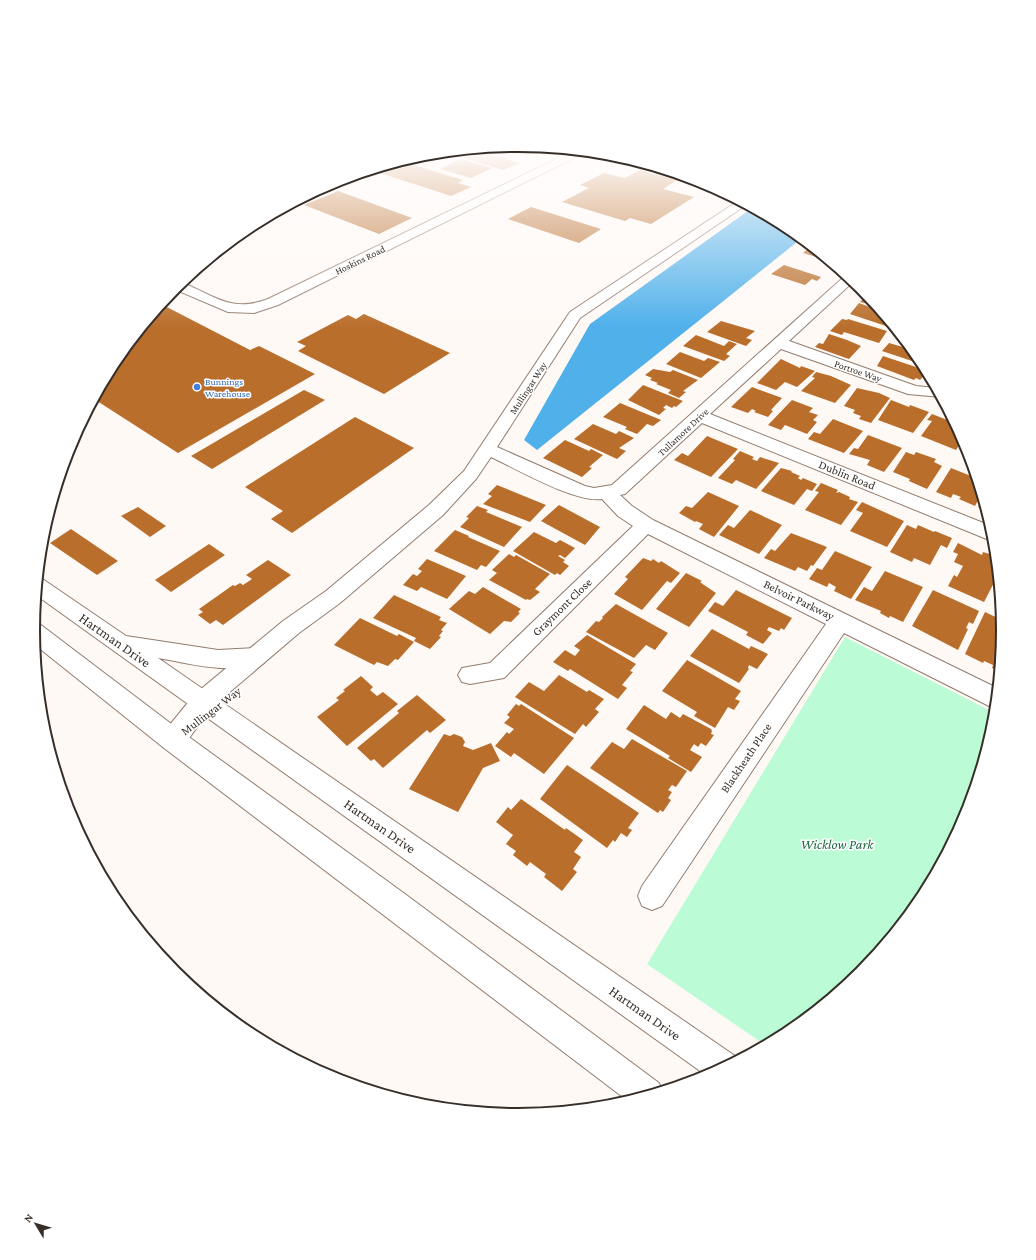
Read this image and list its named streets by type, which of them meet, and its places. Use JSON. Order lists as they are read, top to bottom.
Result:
{
  "streets": {
    "street": [
      "Hoskins Road",
      "Portroe Way",
      "Mullingar Way",
      "Tullamore Drive",
      "Dublin Road",
      "Belvoir Parkway",
      "Graymont Close",
      "Hartman Drive",
      "Blackheath Place"
    ]
  },
  "crossings": [
    ["Portroe Way", "Tullamore Drive"],
    ["Mullingar Way", "Tullamore Drive"],
    ["Mullingar Way", "Hartman Drive"],
    ["Tullamore Drive", "Dublin Road"],
    ["Tullamore Drive", "Belvoir Parkway"],
    ["Belvoir Parkway", "Graymont Close"],
    ["Belvoir Parkway", "Blackheath Place"]
  ],
  "parks": ["Wicklow Park"],
  "places": ["Bunnings Warehouse"],
  "north": "top left"
}
